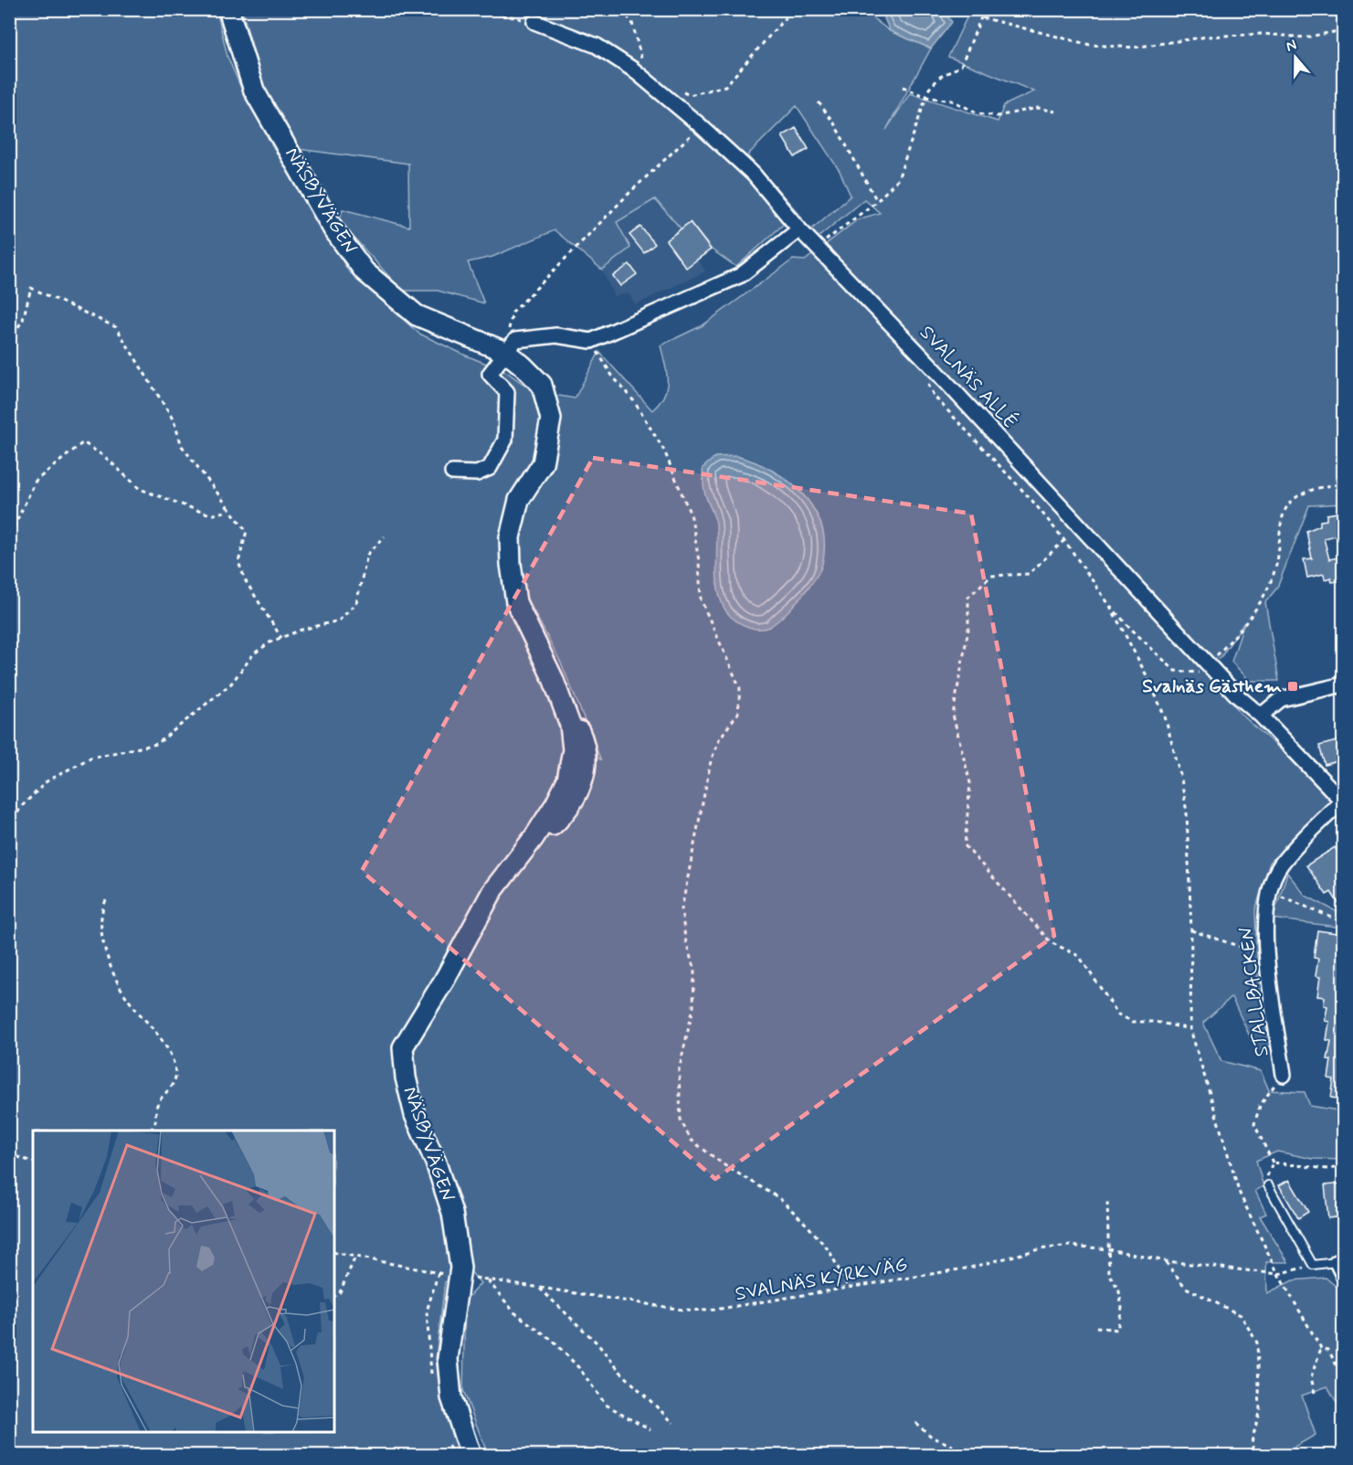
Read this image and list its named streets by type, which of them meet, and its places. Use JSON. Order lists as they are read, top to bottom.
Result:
{
  "streets": {
    "street": ["NÄSBYVÄGEN", "SVALNÄS ALLÉ", "STALLBACKEN"],
    "path": ["SVALNÄS KYRKVÄG"]
  },
  "crossings": [
    ["NÄSBYVÄGEN", "SVALNÄS KYRKVÄG"],
    ["SVALNÄS ALLÉ", "STALLBACKEN"]
  ],
  "places": {
    "transit": ["Svalnäs Gästhem"]
  },
  "north": "top"
}
